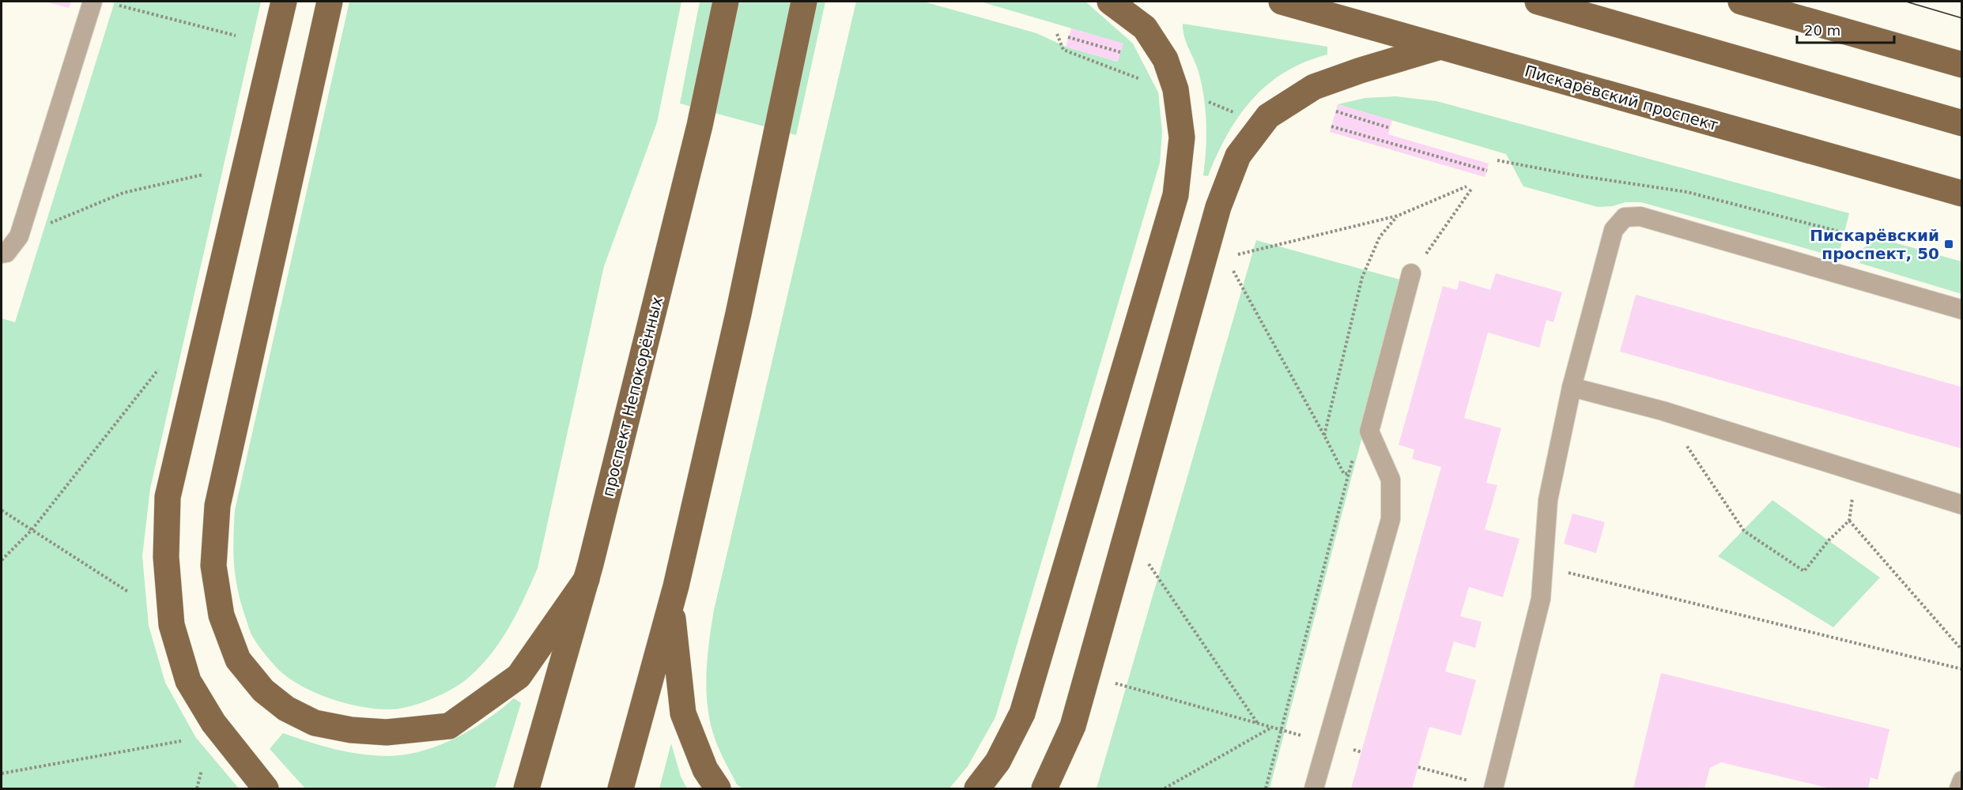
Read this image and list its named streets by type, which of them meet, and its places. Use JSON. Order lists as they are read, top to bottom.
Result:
{
  "streets": {
    "main road": ["Пискарёвский проспект", "проспект Непокорённых"]
  },
  "places": {
    "transit": ["Пискарёвский проспект, 50"]
  },
  "scale_bar": "20 m"
}
